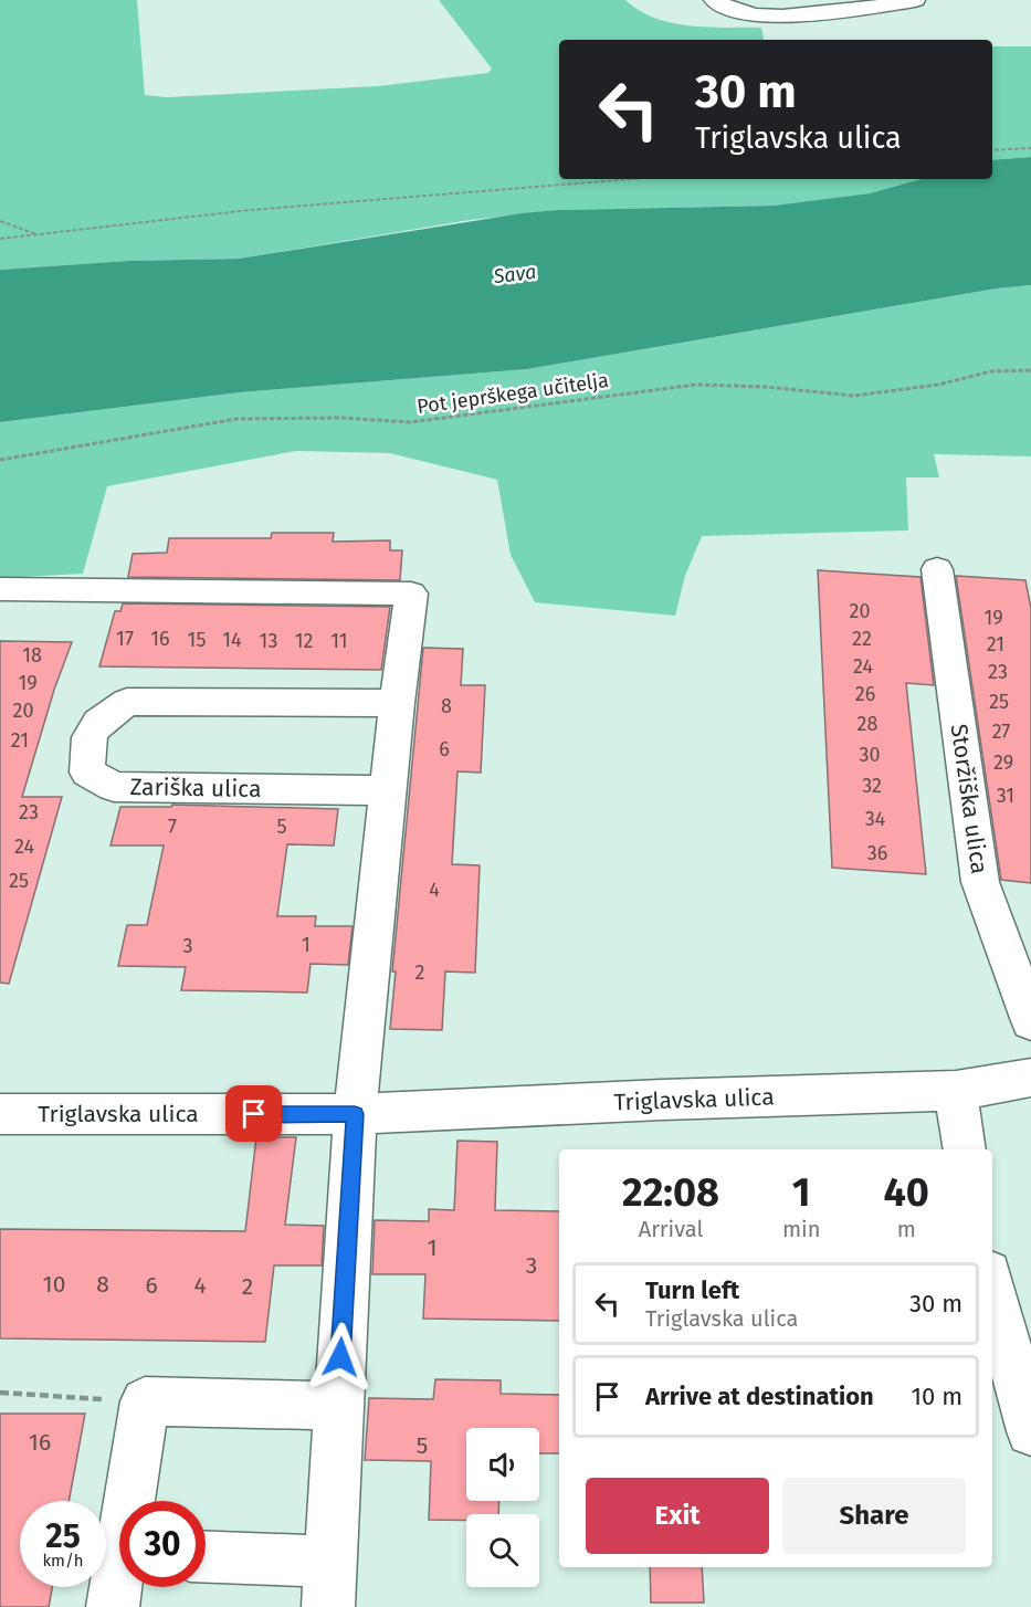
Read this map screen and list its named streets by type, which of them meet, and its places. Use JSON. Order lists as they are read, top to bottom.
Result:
{
  "streets": {
    "street": ["Zariška ulica", "Storžiška ulica", "Triglavska ulica"],
    "path": ["Pot jeprškega učitelja"]
  },
  "water": ["Sava"],
  "house_numbers": [
    "20",
    "19",
    "17",
    "16",
    "22",
    "15",
    "14",
    "13",
    "12",
    "11",
    "21",
    "18",
    "24",
    "23",
    "19",
    "26",
    "25",
    "8",
    "20",
    "28",
    "27",
    "21",
    "6",
    "30",
    "29",
    "32",
    "31",
    "23",
    "34",
    "7",
    "5",
    "24",
    "36",
    "25",
    "4",
    "1",
    "3",
    "2",
    "1",
    "3",
    "10",
    "8",
    "6",
    "4",
    "2",
    "16",
    "5"
  ],
  "page": {
    "turn": ["30 m", "Triglavska ulica"],
    "eta": [
      "22:08",
      "Arrival",
      "1",
      "min",
      "40",
      "m"
    ],
    "list": [
      {
        "name": "Turn left",
        "note": "Triglavska ulica",
        "value": "30 m"
      },
      {
        "name": "Arrive at destination",
        "value": "10 m"
      }
    ],
    "buttons": ["Exit", "Share"],
    "speed": "25 km/h",
    "limit": "30"
  }
}
